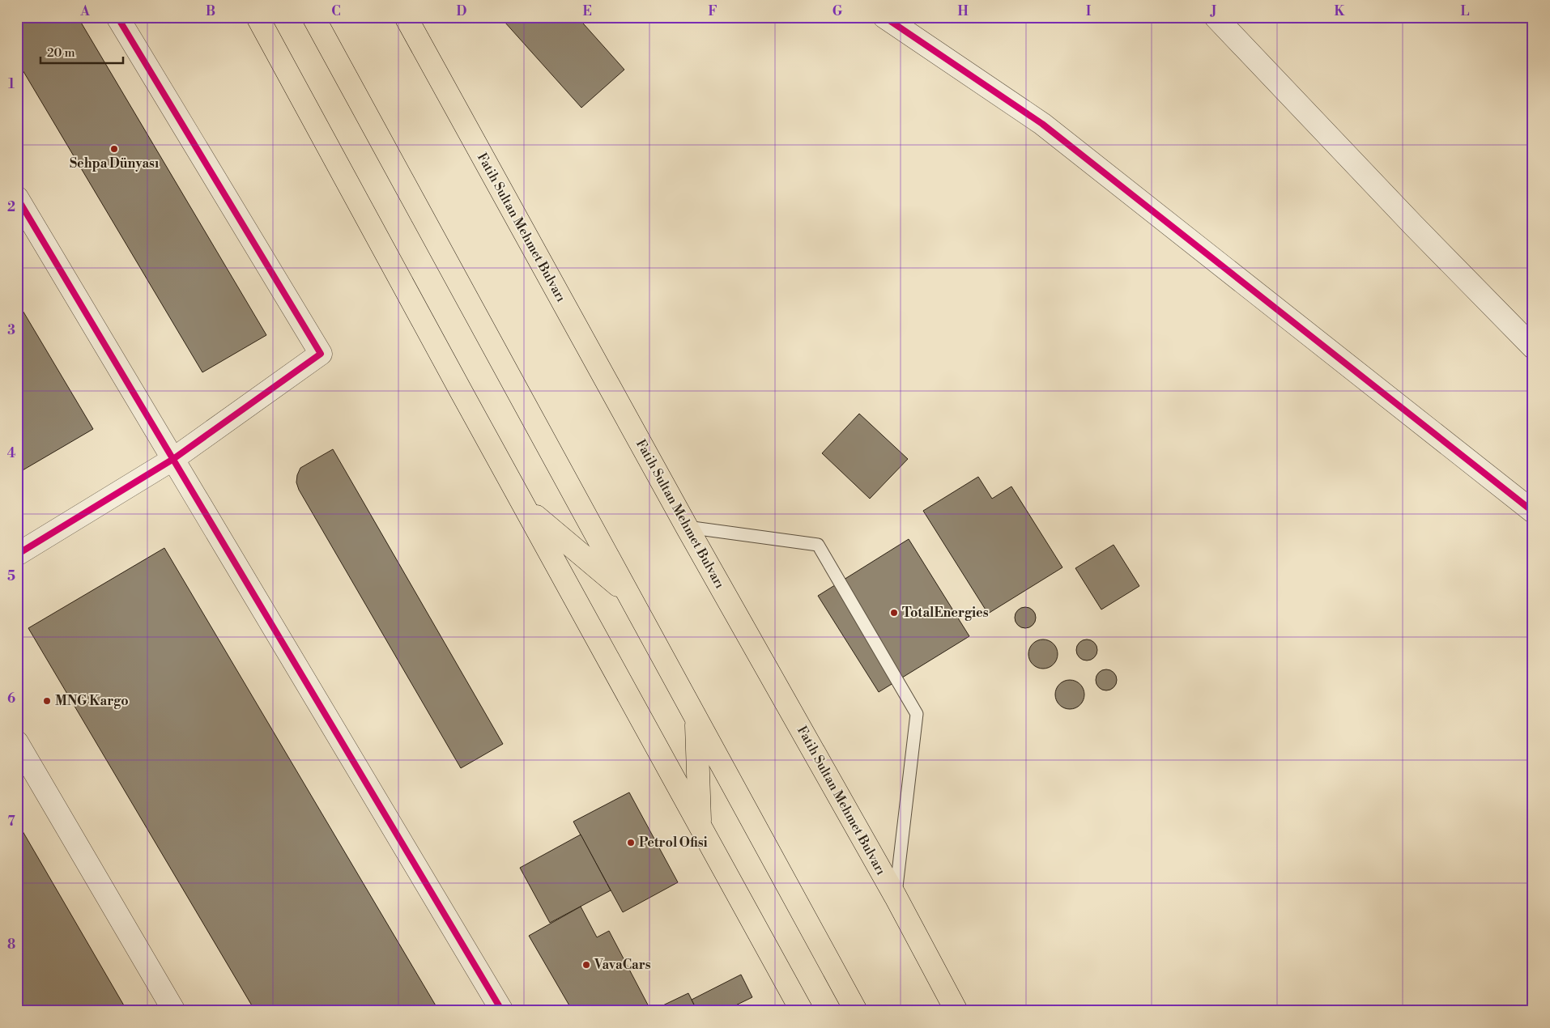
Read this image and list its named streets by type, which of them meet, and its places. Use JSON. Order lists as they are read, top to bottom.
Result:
{
  "streets": {
    "highway": ["Fatih Sultan Mehmet Bulvarı"]
  },
  "places": [
    "Sehpa Dünyası",
    "TotalEnergies",
    "MNG Kargo",
    "Petrol Ofisi",
    "VavaCars"
  ],
  "scale_bar": "20 m",
  "grid": {
    "columns": [
      "A",
      "B",
      "C",
      "D",
      "E",
      "F",
      "G",
      "H",
      "I",
      "J",
      "K",
      "L"
    ],
    "rows": [
      "1",
      "2",
      "3",
      "4",
      "5",
      "6",
      "7",
      "8"
    ]
  }
}
